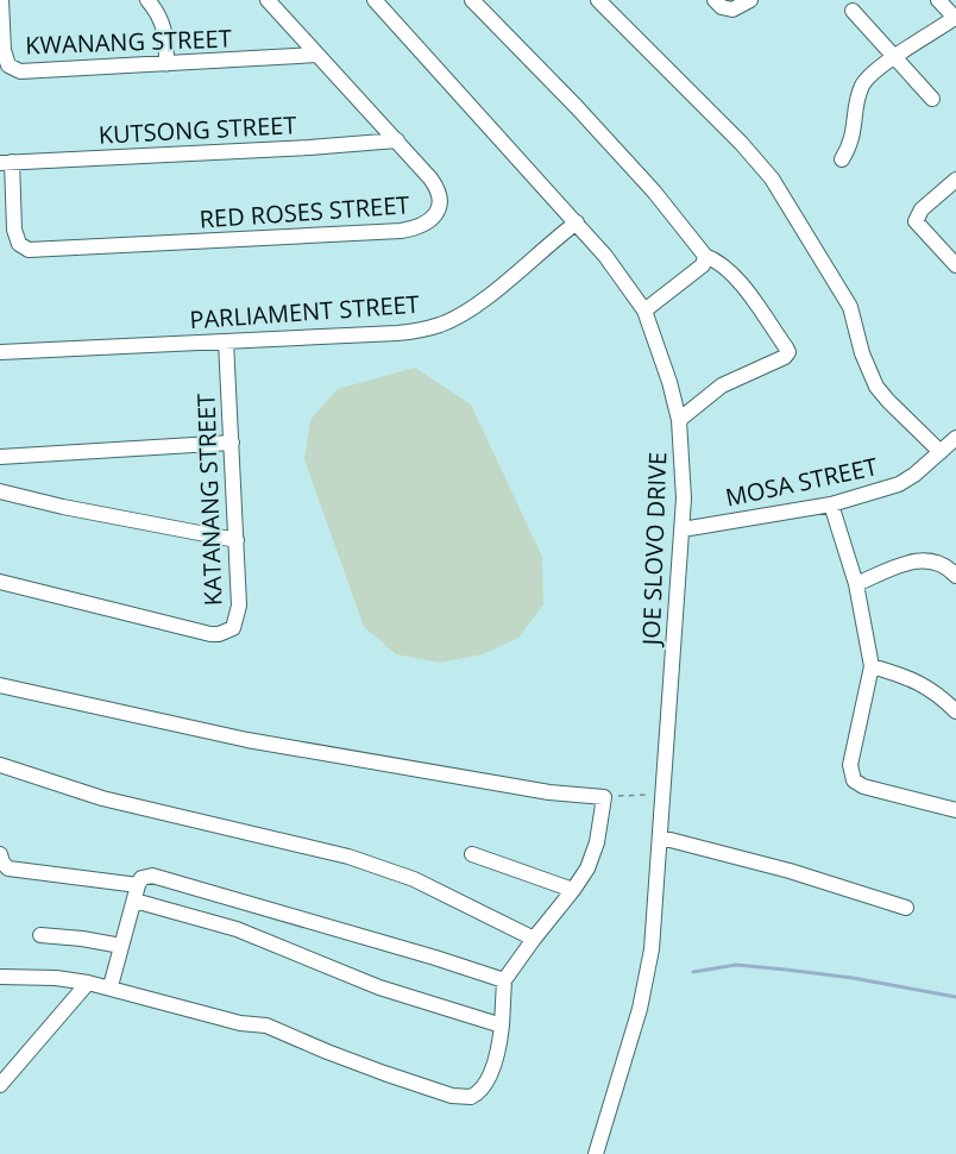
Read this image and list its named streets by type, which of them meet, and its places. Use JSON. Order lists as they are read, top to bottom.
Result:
{
  "streets": {
    "street": [
      "KWANANG STREET",
      "KUTSONG STREET",
      "RED ROSES STREET",
      "PARLIAMENT STREET",
      "MOSA STREET",
      "KATANANG STREET",
      "JOE SLOVO DRIVE"
    ]
  },
  "crossings": [
    ["KWANANG STREET", "RED ROSES STREET"],
    ["KUTSONG STREET", "RED ROSES STREET"],
    ["PARLIAMENT STREET", "KATANANG STREET"],
    ["PARLIAMENT STREET", "JOE SLOVO DRIVE"],
    ["MOSA STREET", "JOE SLOVO DRIVE"]
  ]
}
